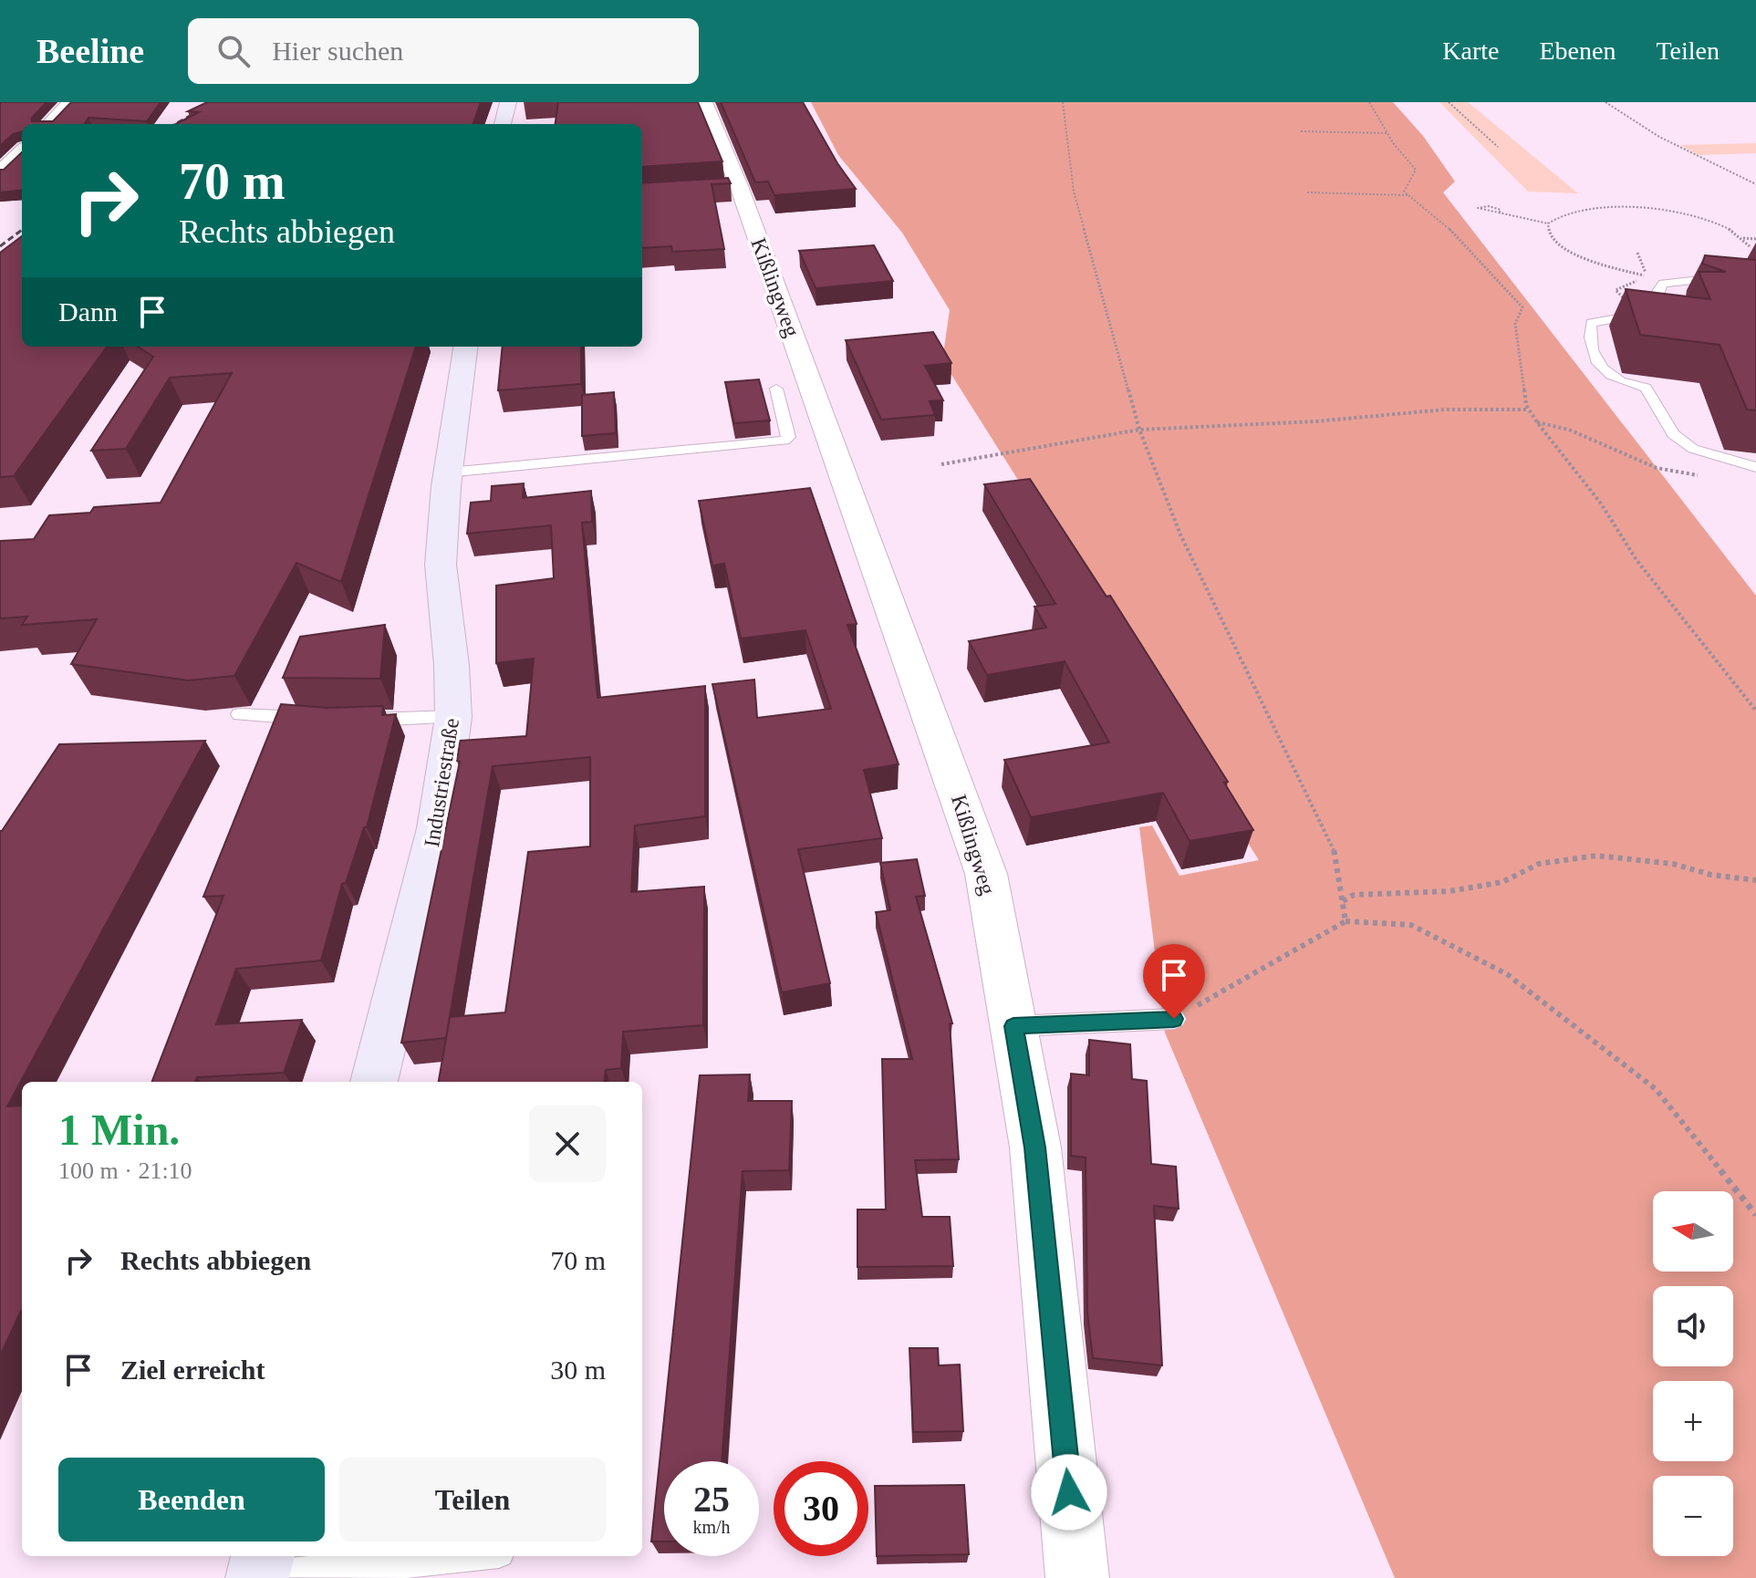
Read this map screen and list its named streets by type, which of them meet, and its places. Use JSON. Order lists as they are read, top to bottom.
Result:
{
  "streets": {
    "street": ["Kißlingweg", "Industriestraße"]
  },
  "north": "left",
  "page": {
    "header": "Beeline",
    "search": "Hier suchen",
    "nav": ["Karte", "Ebenen", "Teilen"],
    "turn": ["70 m", "Rechts abbiegen"],
    "then": "Dann",
    "heading": ["1 Min.", "100 m · 21:10"],
    "map_buttons": ["+", "−"],
    "list": [
      {
        "name": "Rechts abbiegen",
        "value": "70 m"
      },
      {
        "name": "Ziel erreicht",
        "value": "30 m"
      }
    ],
    "buttons": ["Beenden", "Teilen"],
    "speed": "25 km/h",
    "limit": "30"
  }
}
